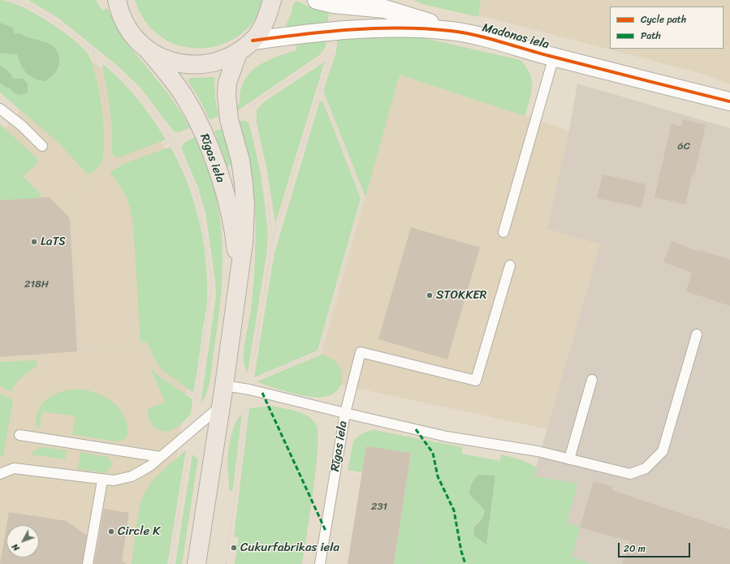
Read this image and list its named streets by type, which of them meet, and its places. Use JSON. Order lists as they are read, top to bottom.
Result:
{
  "streets": {
    "highway": ["Rīgas iela"],
    "street": ["Madonas iela"]
  },
  "places": [
    "LaTS",
    "STOKKER",
    "Circle K",
    "Cukurfabrikas iela"
  ],
  "house_numbers": ["6C", "218H", "231"],
  "legend": ["Cycle path", "Path"],
  "scale_bar": "20 m",
  "north": "bottom left"
}
